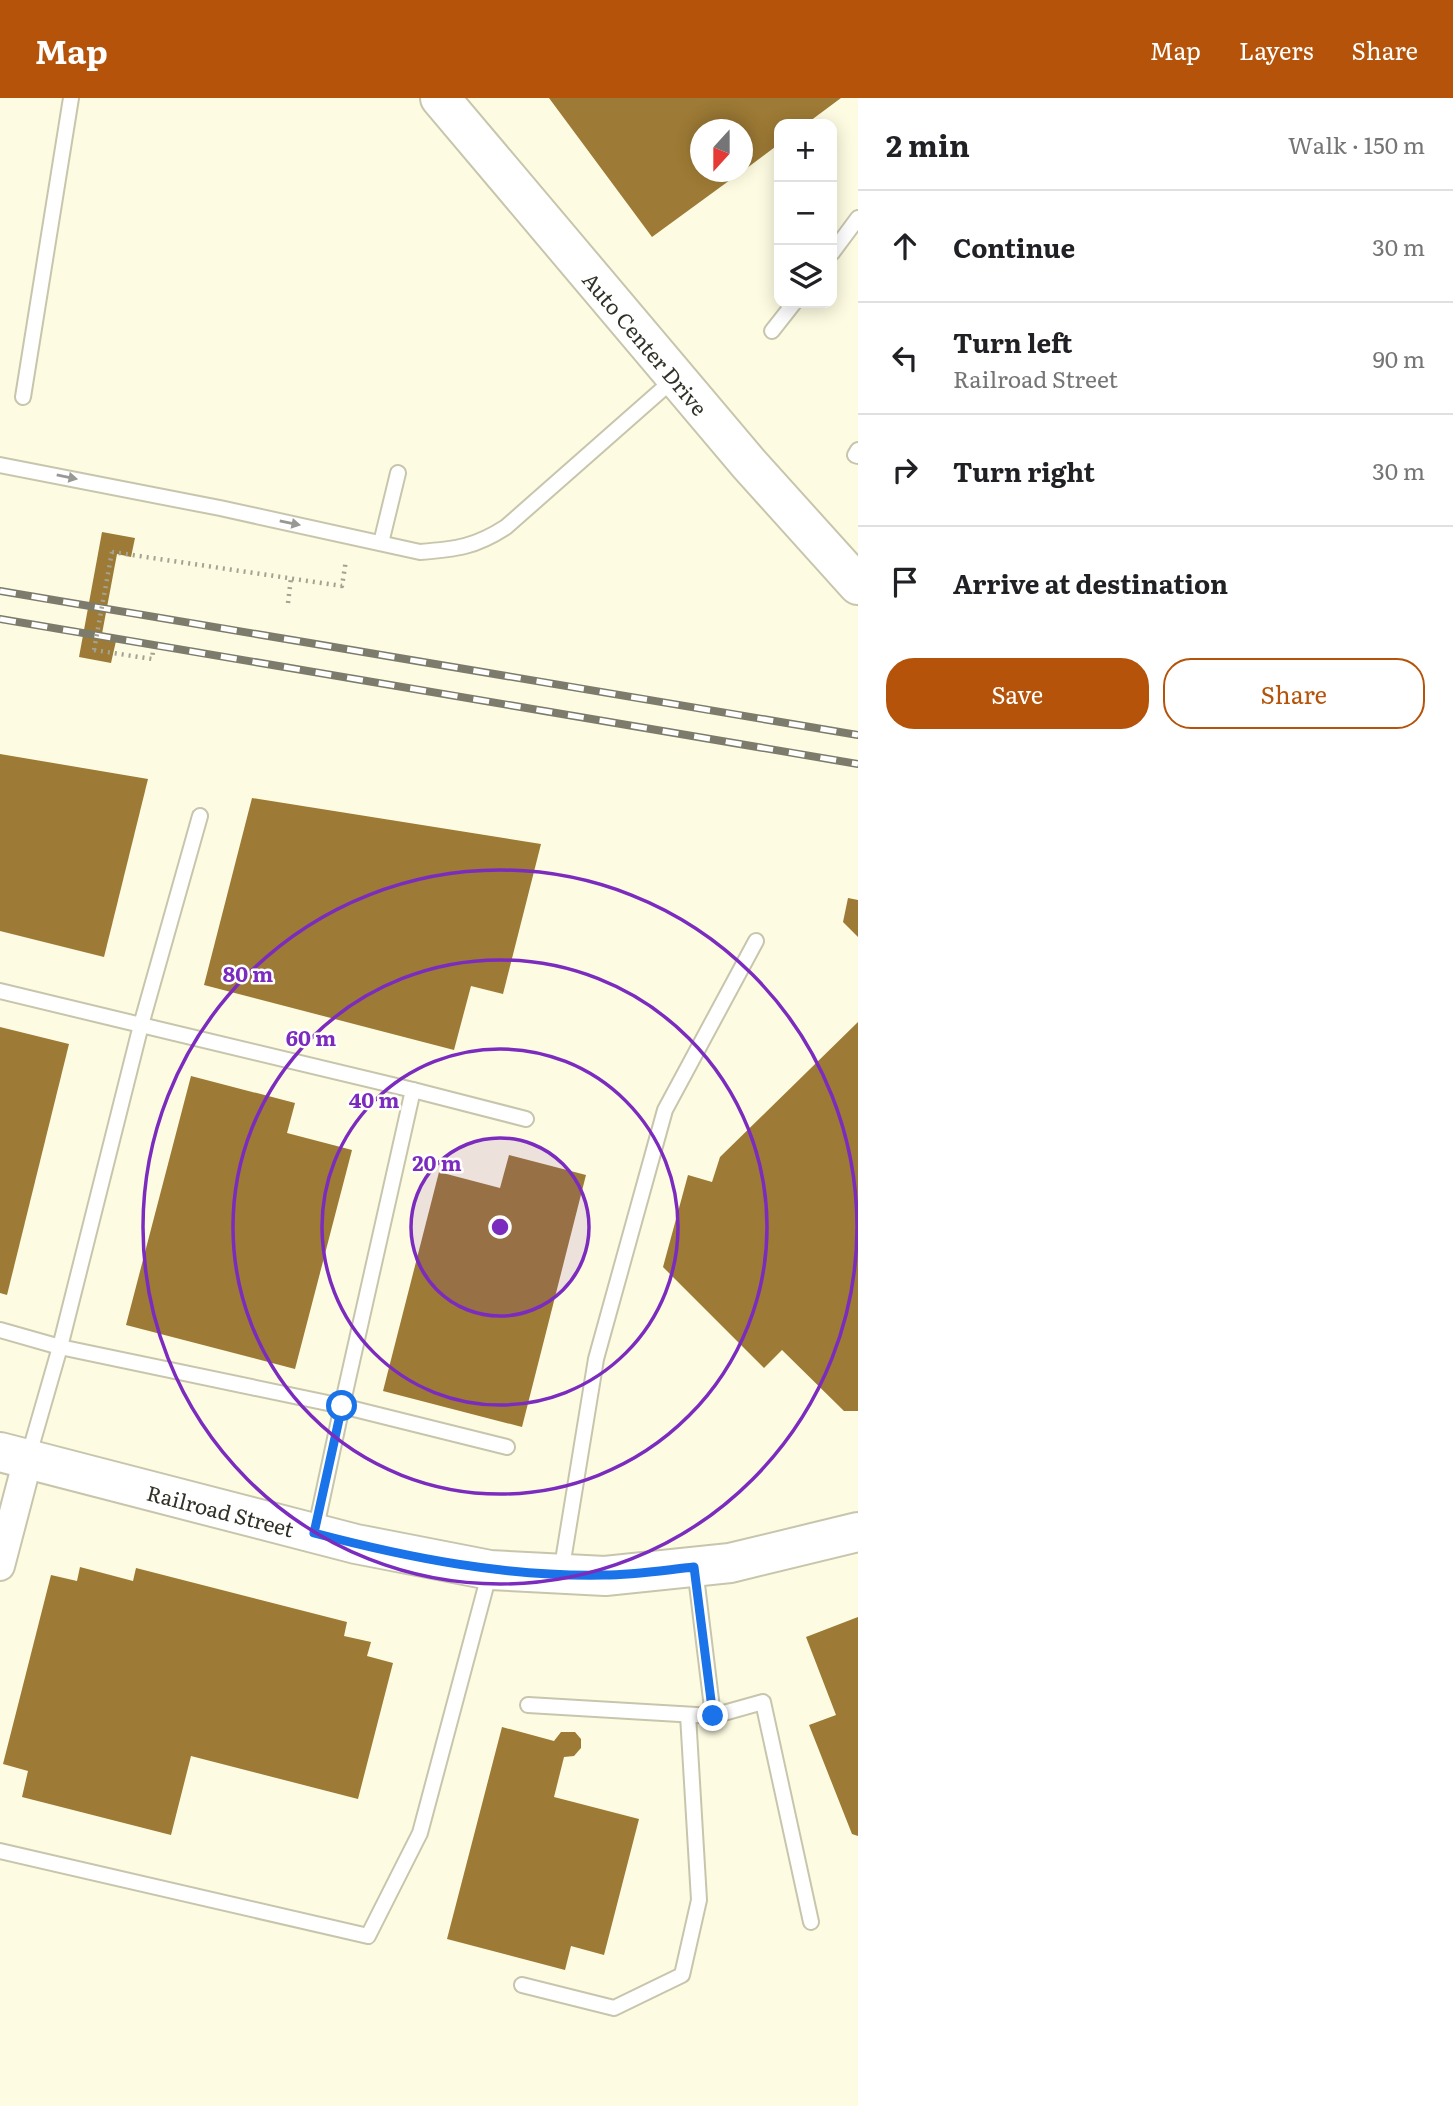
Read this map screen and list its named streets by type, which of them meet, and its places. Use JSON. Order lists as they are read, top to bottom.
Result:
{
  "streets": {
    "main road": ["Auto Center Drive", "Railroad Street"]
  },
  "north": "bottom",
  "page": {
    "header": "Map",
    "nav": ["Map", "Layers", "Share"],
    "heading": ["2 min", "Walk · 150 m"],
    "map_buttons": ["+", "−"],
    "list": [
      ["Continue", "30 m"],
      ["Turn left", "Railroad Street", "90 m"],
      ["Turn right", "30 m"],
      "Arrive at destination"
    ],
    "buttons": ["Save", "Share"]
  },
  "rings": [
    "80 m",
    "60 m",
    "40 m",
    "20 m"
  ]
}
